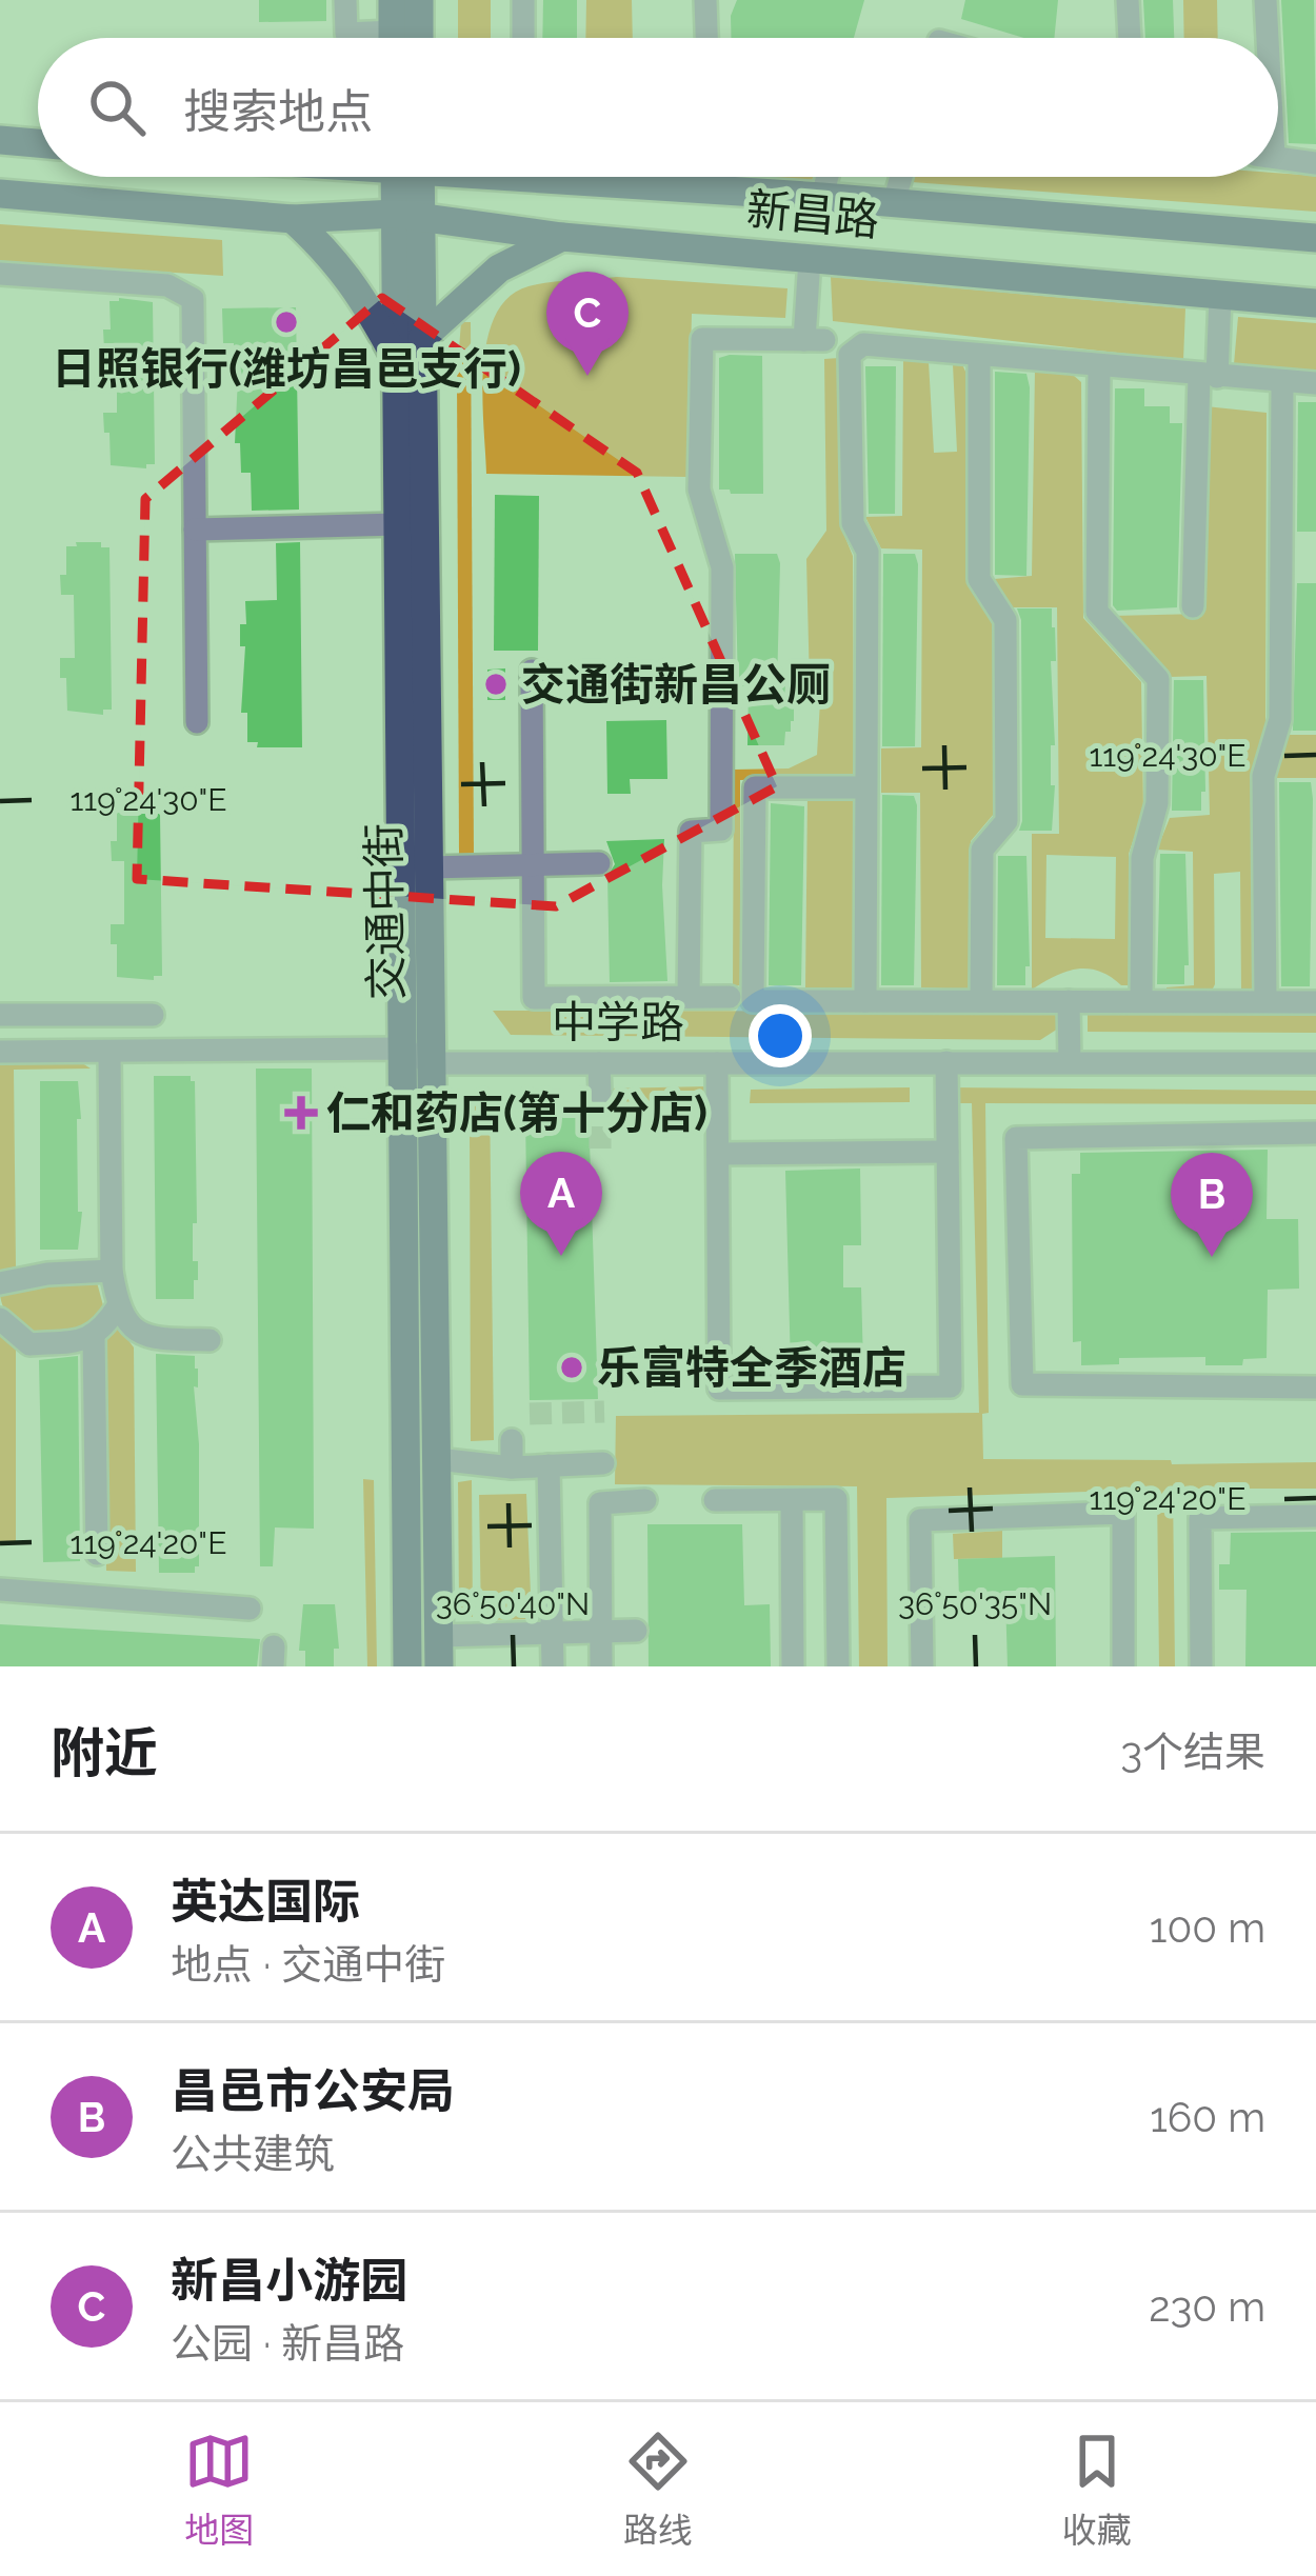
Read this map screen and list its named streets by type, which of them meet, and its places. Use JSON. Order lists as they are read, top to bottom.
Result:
{
  "streets": {
    "main road": ["新昌路", "交通中街"],
    "street": ["中学路"]
  },
  "crossings": [
    ["新昌路", "交通中街"],
    ["交通中街", "中学路"]
  ],
  "places": {
    "other": ["日照银行(潍坊昌邑支行)", "交通街新昌公厕", "乐富特全季酒店"],
    "health": ["仁和药店(第十分店)"]
  },
  "page": {
    "search": "搜索地点",
    "pins": ["C", "A", "B"],
    "heading": ["附近", "3个结果"],
    "list": [
      {
        "mark": "A",
        "name": "英达国际",
        "note": "地点 · 交通中街",
        "value": "100 m"
      },
      {
        "mark": "B",
        "name": "昌邑市公安局",
        "note": "公共建筑",
        "value": "160 m"
      },
      {
        "mark": "C",
        "name": "新昌小游园",
        "note": "公园 · 新昌路",
        "value": "230 m"
      }
    ],
    "nav": ["地图", "路线", "收藏"]
  },
  "coordinates": [
    "119°24'30\"E",
    "119°24'20\"E",
    "36°50'40\"N",
    "36°50'35\"N"
  ]
}
